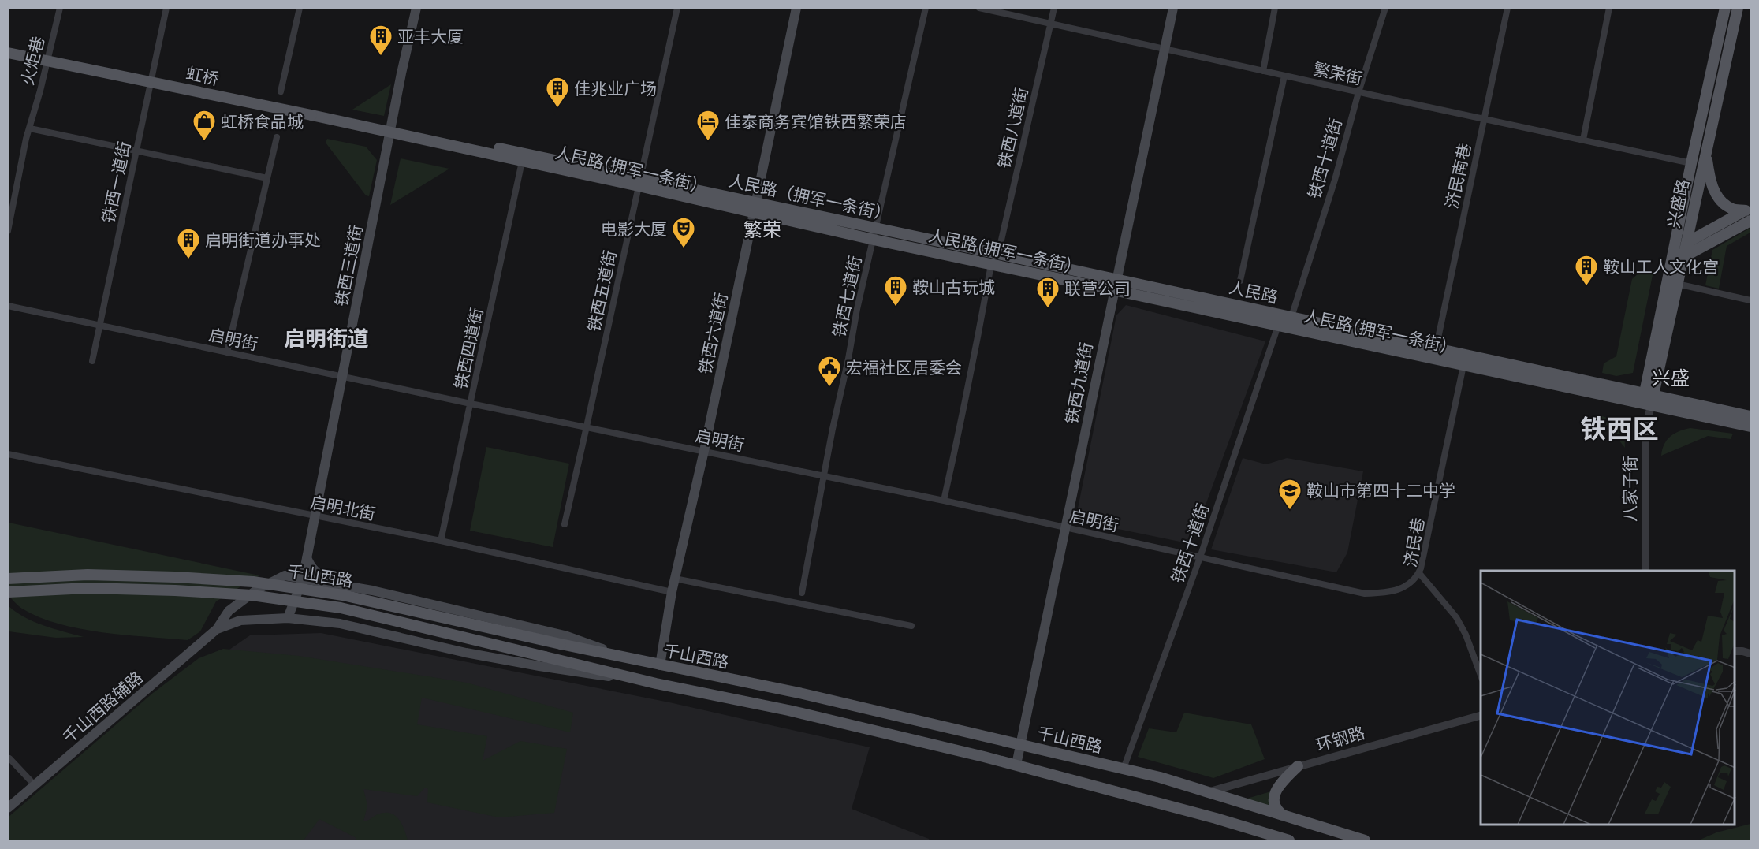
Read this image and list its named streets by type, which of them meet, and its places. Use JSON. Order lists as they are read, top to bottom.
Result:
{
  "streets": {
    "main road": [
      "虹桥",
      "人民路(拥军一条街)",
      "人民路（拥军一条街）",
      "兴盛路",
      "铁西三道街",
      "人民路",
      "铁西六道街",
      "铁西九道街",
      "千山西路",
      "千山西路辅路"
    ],
    "street": [
      "火炬巷",
      "繁荣街",
      "铁西八道街",
      "铁西十道街",
      "济民南巷",
      "铁西一道街",
      "铁西五道街",
      "铁西七道街",
      "启明街",
      "铁西四道街",
      "八家子街",
      "启明北街",
      "济民巷",
      "环钢路"
    ]
  },
  "crossings": [
    ["繁荣街", "铁西八道街"],
    ["繁荣街", "铁西十道街"],
    ["繁荣街", "济民南巷"],
    ["繁荣街", "兴盛路"],
    ["繁荣街", "铁西九道街"],
    ["虹桥", "人民路(拥军一条街)"],
    ["虹桥", "人民路（拥军一条街）"],
    ["虹桥", "铁西三道街"],
    ["铁西八道街", "人民路（拥军一条街）"],
    ["铁西八道街", "人民路"],
    ["铁西十道街", "人民路(拥军一条街)"],
    ["铁西十道街", "人民路"],
    ["铁西十道街", "启明街"],
    ["铁西十道街", "千山西路"],
    ["人民路(拥军一条街)", "人民路（拥军一条街）"],
    ["人民路(拥军一条街)", "兴盛路"],
    ["人民路(拥军一条街)", "铁西三道街"],
    ["人民路(拥军一条街)", "铁西五道街"],
    ["人民路(拥军一条街)", "人民路"],
    ["人民路(拥军一条街)", "铁西七道街"],
    ["人民路(拥军一条街)", "铁西六道街"],
    ["人民路(拥军一条街)", "铁西四道街"],
    ["人民路(拥军一条街)", "铁西九道街"],
    ["人民路(拥军一条街)", "八家子街"],
    ["人民路(拥军一条街)", "济民巷"],
    ["济民南巷", "人民路"],
    ["铁西一道街", "启明街"],
    ["人民路（拥军一条街）", "铁西三道街"],
    ["人民路（拥军一条街）", "铁西五道街"],
    ["人民路（拥军一条街）", "人民路"],
    ["人民路（拥军一条街）", "铁西七道街"],
    ["人民路（拥军一条街）", "铁西六道街"],
    ["兴盛路", "人民路"],
    ["兴盛路", "八家子街"],
    ["铁西三道街", "启明街"],
    ["铁西三道街", "启明北街"],
    ["铁西五道街", "启明街"],
    ["人民路", "铁西九道街"],
    ["人民路", "八家子街"],
    ["铁西七道街", "启明街"],
    ["铁西六道街", "启明街"],
    ["铁西六道街", "启明北街"],
    ["铁西六道街", "千山西路"],
    ["启明街", "铁西四道街"],
    ["启明街", "铁西九道街"],
    ["启明街", "济民巷"],
    ["铁西四道街", "启明北街"],
    ["铁西九道街", "千山西路"],
    ["千山西路", "环钢路"]
  ],
  "districts": [
    "繁荣",
    "启明街道",
    "兴盛",
    "铁西区"
  ],
  "places": {
    "building": [
      "亚丰大厦",
      "佳兆业广场",
      "启明街道办事处",
      "鞍山工人文化宫",
      "鞍山古玩城",
      "联营公司"
    ],
    "shop": ["虹桥食品城"],
    "hotel": ["佳泰商务宾馆铁西繁荣店"],
    "theatre": ["电影大厦"],
    "public building": ["宏福社区居委会"],
    "school or university": ["鞍山市第四十二中学"]
  }
}
